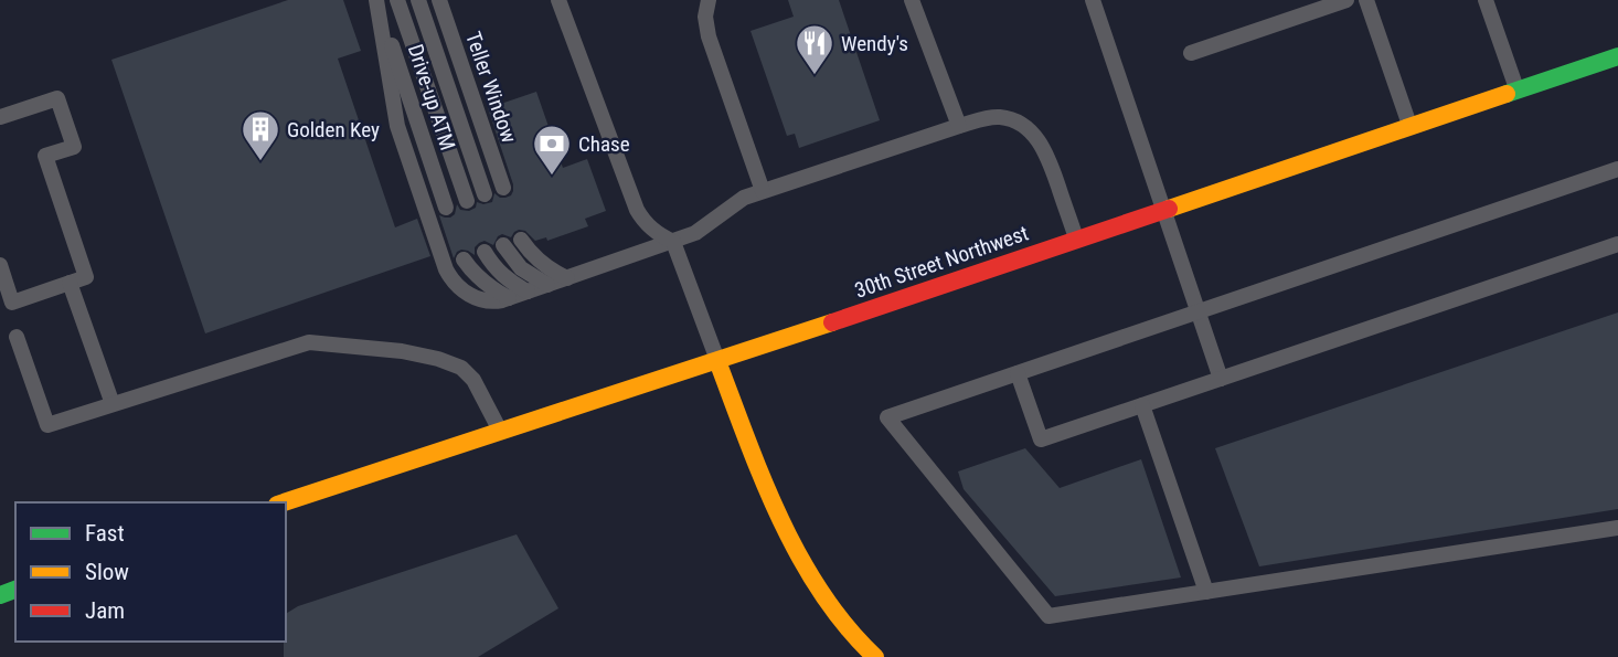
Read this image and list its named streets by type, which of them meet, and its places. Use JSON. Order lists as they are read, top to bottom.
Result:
{
  "streets": {
    "main road": ["30th Street Northwest"],
    "lane": ["Teller Window", "Drive-up ATM"]
  },
  "places": {
    "restaurant": ["Wendy's"],
    "building": ["Golden Key"],
    "bank": ["Chase"]
  },
  "legend": ["Fast", "Slow", "Jam"]
}
